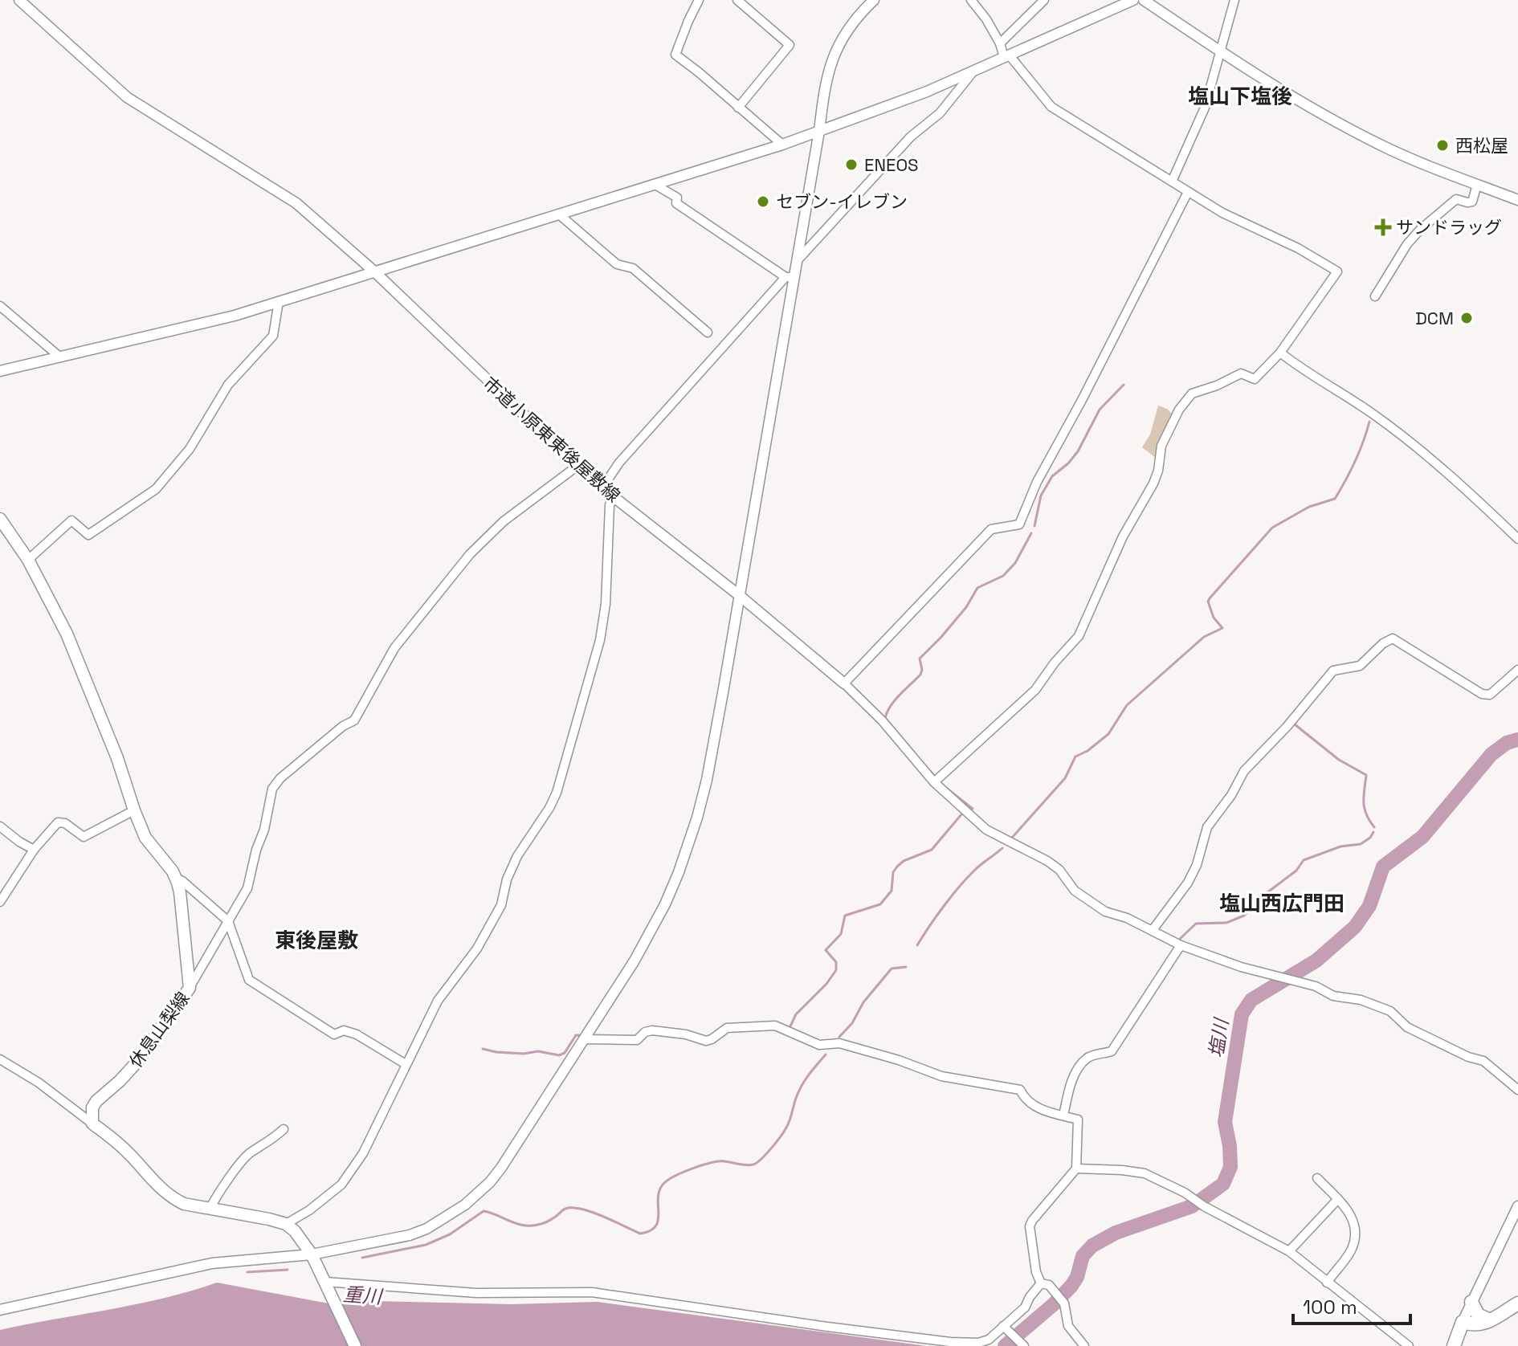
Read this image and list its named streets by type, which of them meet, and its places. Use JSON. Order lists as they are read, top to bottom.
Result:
{
  "streets": {
    "main road": ["休息山梨線"],
    "street": ["市道小原東東後屋敷線"]
  },
  "districts": ["塩山下塩後", "塩山西広門田", "東後屋敷"],
  "water": ["塩川", "重川"],
  "places": {
    "other": [
      "西松屋",
      "ENEOS",
      "セブン-イレブン",
      "DCM"
    ],
    "health": ["サンドラッグ"]
  },
  "scale_bar": "100 m"
}
